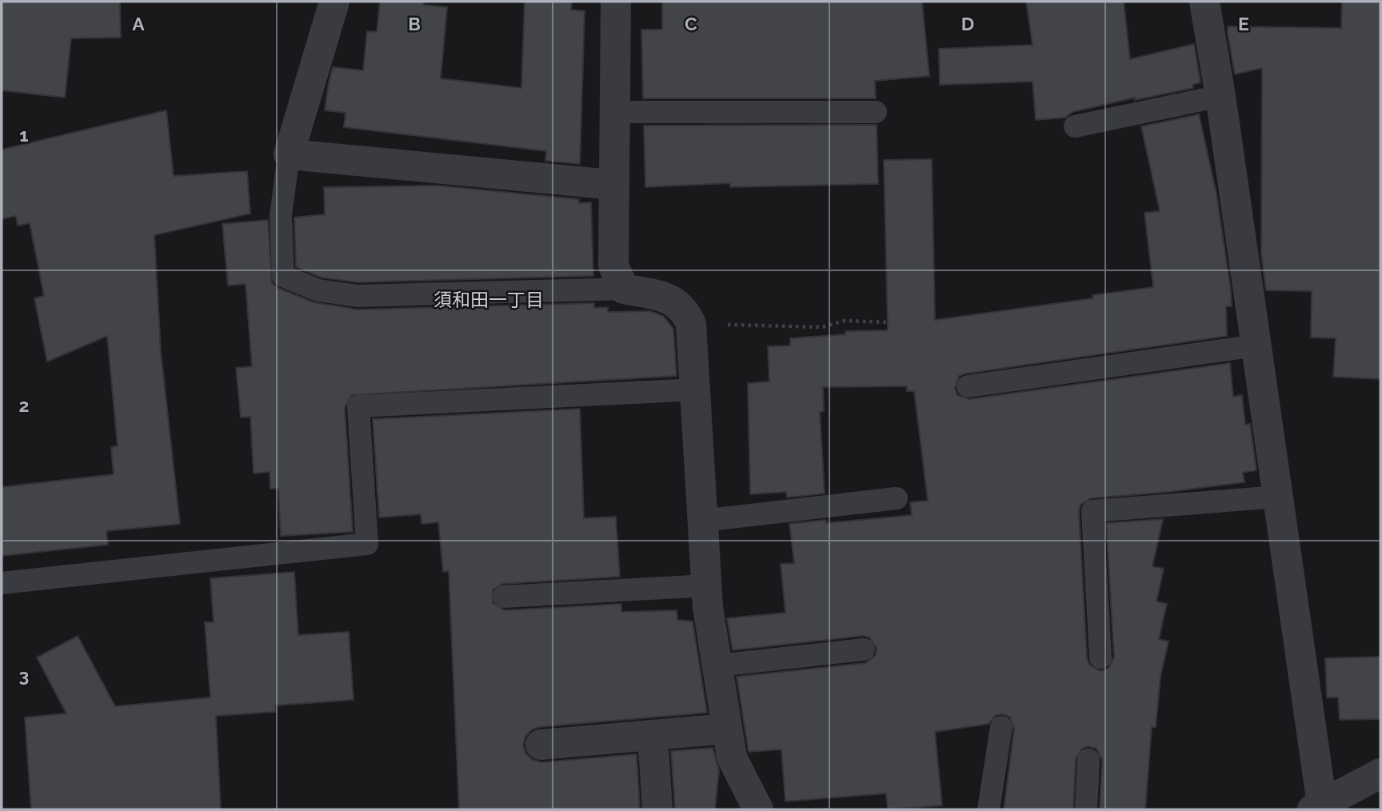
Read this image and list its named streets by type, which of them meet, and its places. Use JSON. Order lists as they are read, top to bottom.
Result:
{
  "districts": ["須和田一丁目"],
  "grid": {
    "columns": [
      "A",
      "B",
      "C",
      "D",
      "E"
    ],
    "rows": ["1", "2", "3"]
  }
}
